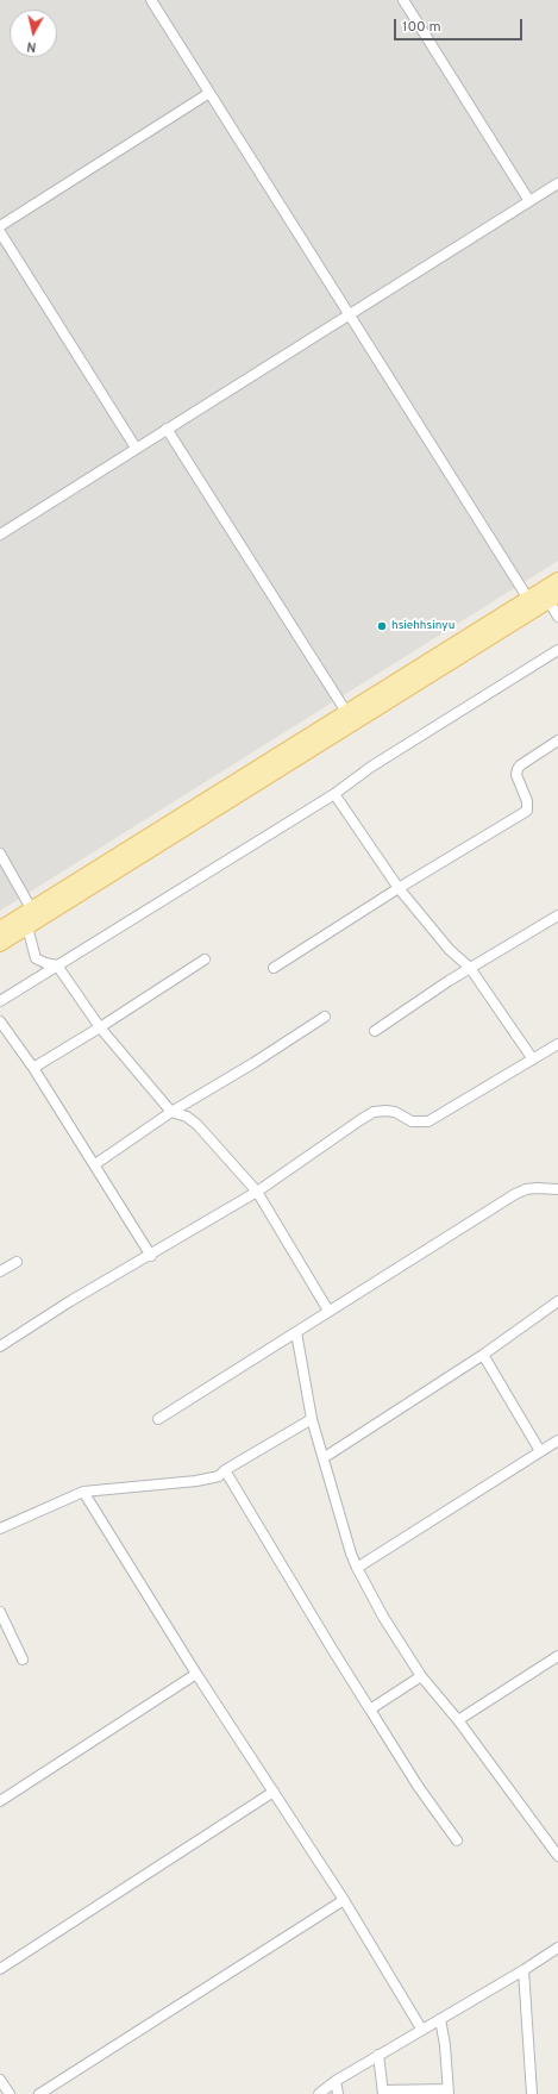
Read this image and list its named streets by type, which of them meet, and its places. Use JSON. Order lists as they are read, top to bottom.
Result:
{
  "places": ["hsiehhsinyu"],
  "scale_bar": "100 m",
  "north": "bottom"
}
